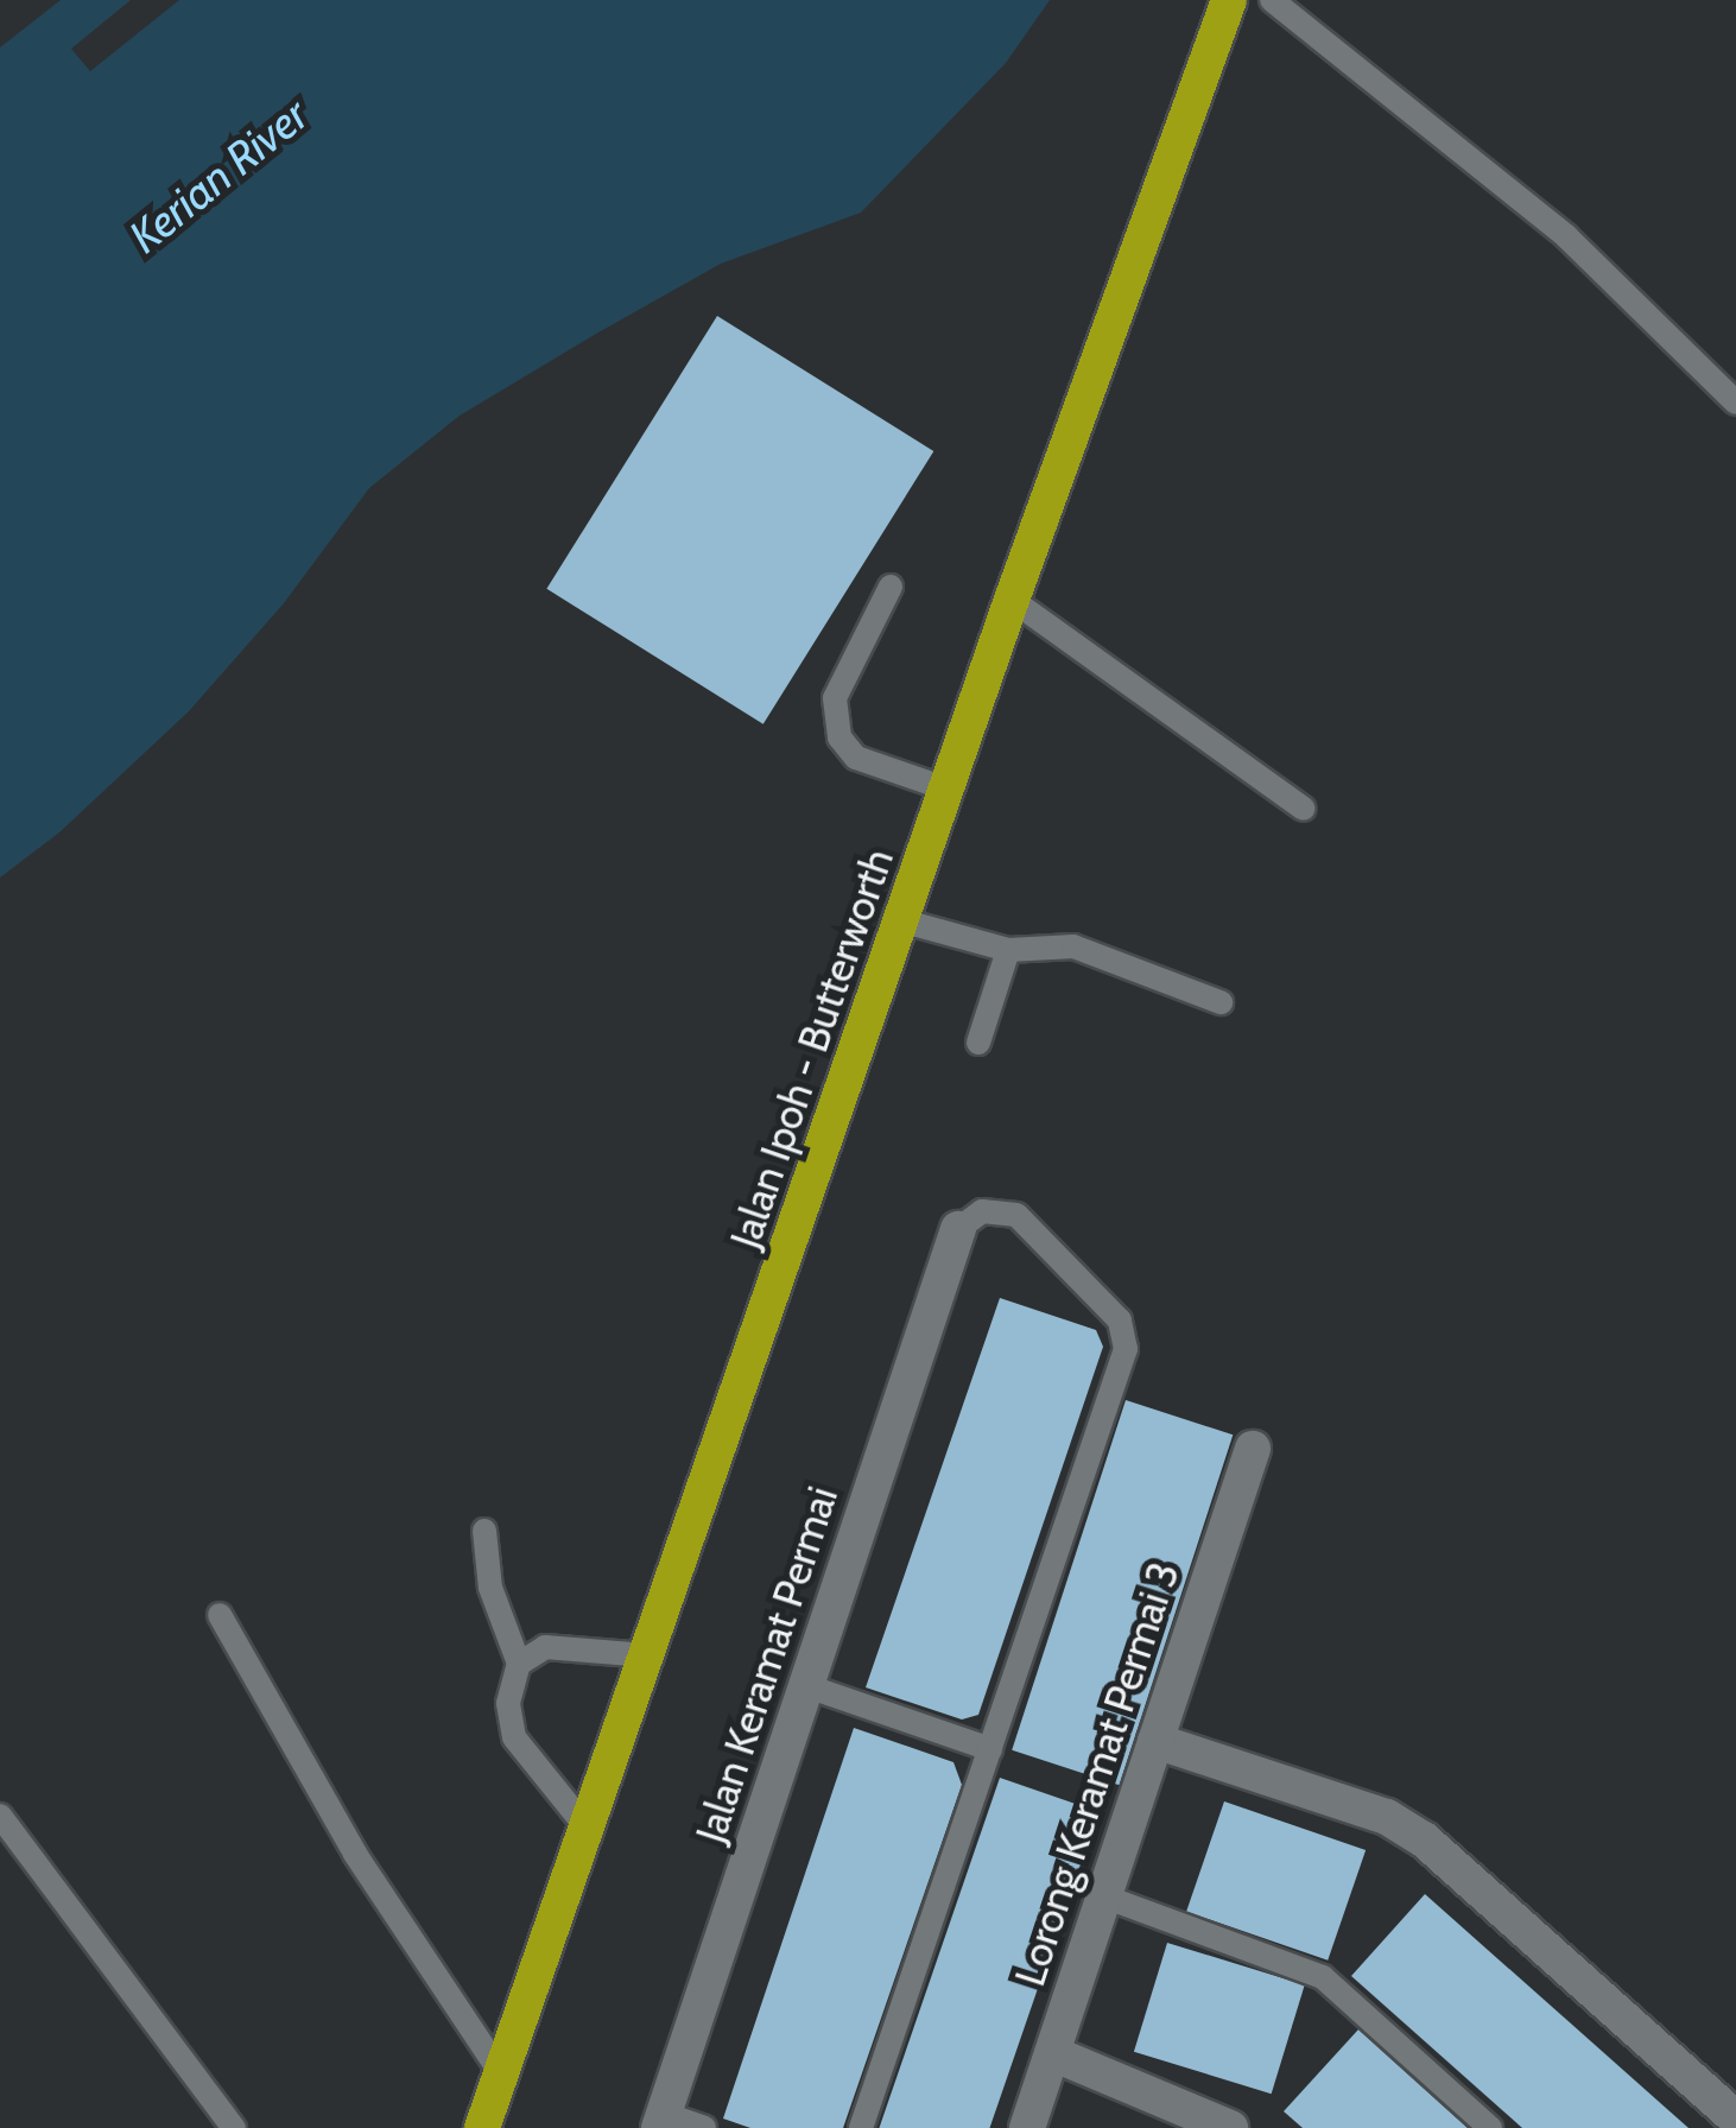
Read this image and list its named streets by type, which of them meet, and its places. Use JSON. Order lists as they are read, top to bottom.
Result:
{
  "streets": {
    "highway": ["Jalan Ipoh - Butterworth"],
    "street": ["Jalan Keramat Permai", "Lorong Keramat Permai 3"]
  },
  "water": ["Kerian River"]
}
